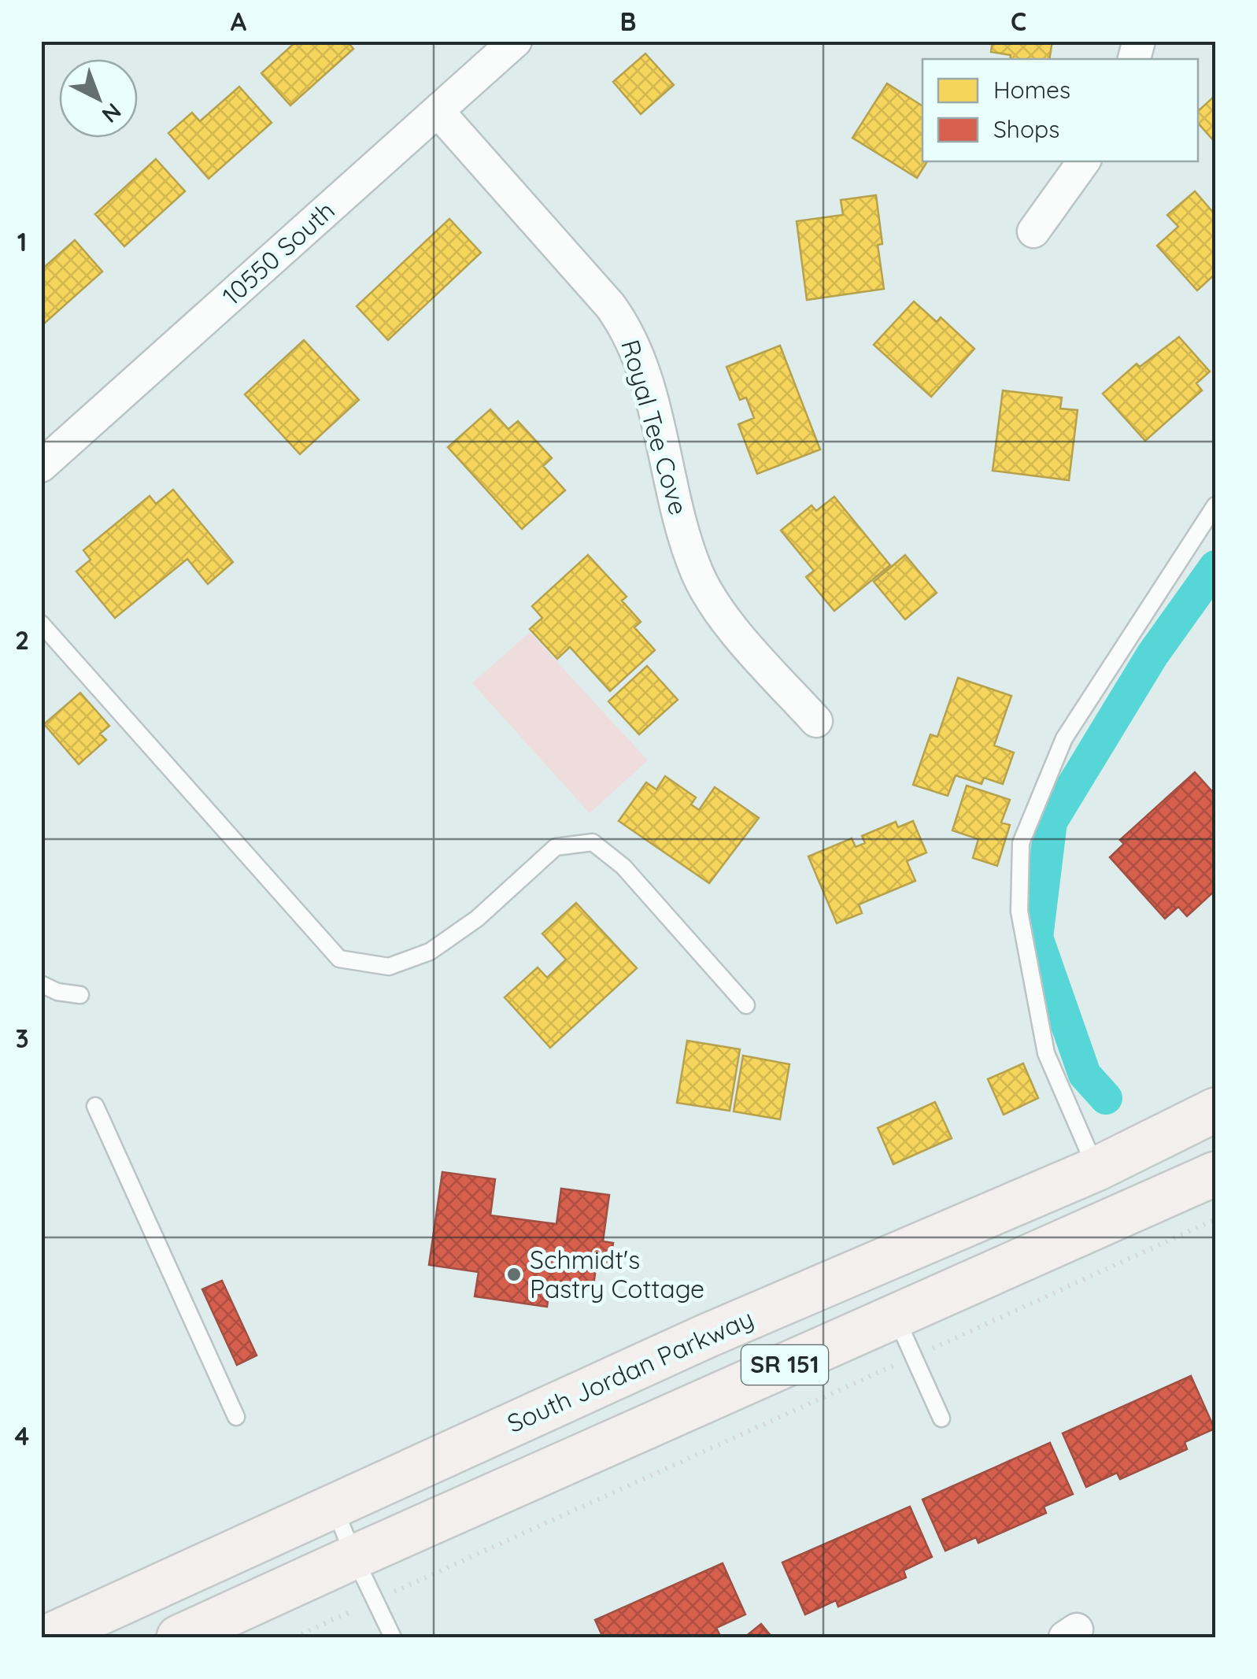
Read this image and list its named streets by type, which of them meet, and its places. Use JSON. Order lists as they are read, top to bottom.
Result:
{
  "streets": {
    "main road": ["SR 151", "South Jordan Parkway"],
    "street": ["10550 South", "Royal Tee Cove"]
  },
  "crossings": [
    ["10550 South", "Royal Tee Cove"]
  ],
  "places": ["Schmidt's Pastry Cottage"],
  "legend": ["Homes", "Shops"],
  "north": "bottom right",
  "grid": {
    "columns": ["A", "B", "C"],
    "rows": [
      "1",
      "2",
      "3",
      "4"
    ]
  }
}
